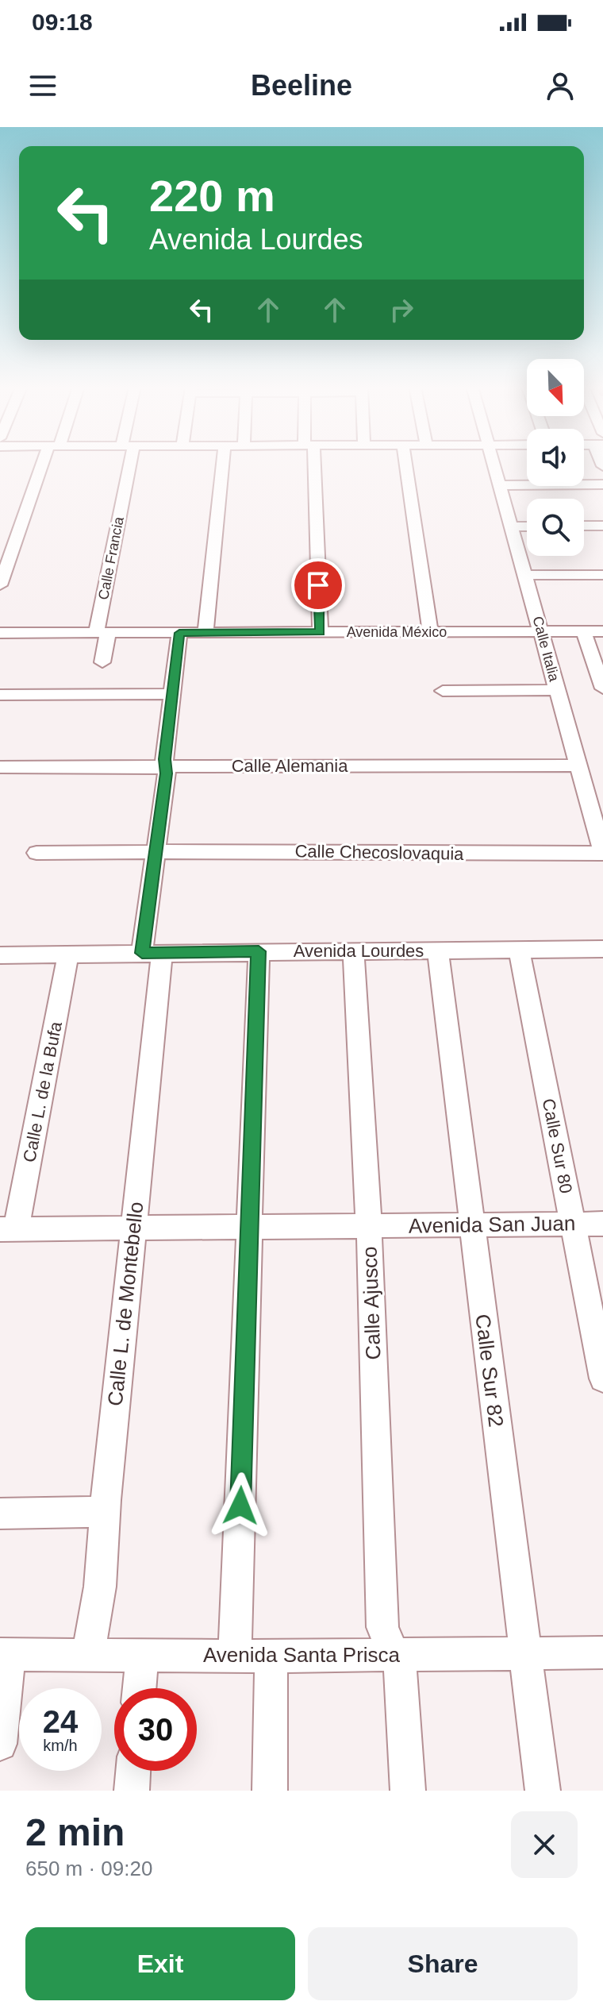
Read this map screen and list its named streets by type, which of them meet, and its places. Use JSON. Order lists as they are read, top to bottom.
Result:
{
  "streets": {
    "street": [
      "Calle Francia",
      "Avenida México",
      "Calle Italia",
      "Calle Alemania",
      "Calle Checoslovaquia",
      "Avenida Lourdes",
      "Calle L. de la Bufa",
      "Calle Sur 80",
      "Avenida San Juan",
      "Calle Ajusco",
      "Calle L. de Montebello",
      "Calle Sur 82",
      "Avenida Santa Prisca"
    ]
  },
  "crossings": [
    ["Calle Francia", "Avenida México"],
    ["Avenida México", "Calle Italia"],
    ["Avenida México", "Calle L. de Montebello"],
    ["Calle Italia", "Calle Alemania"],
    ["Calle Italia", "Calle Checoslovaquia"],
    ["Calle Alemania", "Calle L. de Montebello"],
    ["Calle Checoslovaquia", "Calle L. de Montebello"],
    ["Avenida Lourdes", "Calle L. de la Bufa"],
    ["Avenida Lourdes", "Calle Sur 80"],
    ["Avenida Lourdes", "Calle Ajusco"],
    ["Avenida Lourdes", "Calle L. de Montebello"],
    ["Avenida Lourdes", "Calle Sur 82"],
    ["Calle L. de la Bufa", "Avenida San Juan"],
    ["Calle Sur 80", "Avenida San Juan"],
    ["Avenida San Juan", "Calle Ajusco"],
    ["Avenida San Juan", "Calle L. de Montebello"],
    ["Avenida San Juan", "Calle Sur 82"],
    ["Calle Ajusco", "Avenida Santa Prisca"],
    ["Calle L. de Montebello", "Avenida Santa Prisca"],
    ["Calle Sur 82", "Avenida Santa Prisca"]
  ],
  "north": "bottom right",
  "page": {
    "status": "09:18",
    "header": "Beeline",
    "turn": ["220 m", "Avenida Lourdes"],
    "speed": "24 km/h",
    "limit": "30",
    "heading": ["2 min", "650 m · 09:20"],
    "buttons": ["Exit", "Share"]
  }
}
